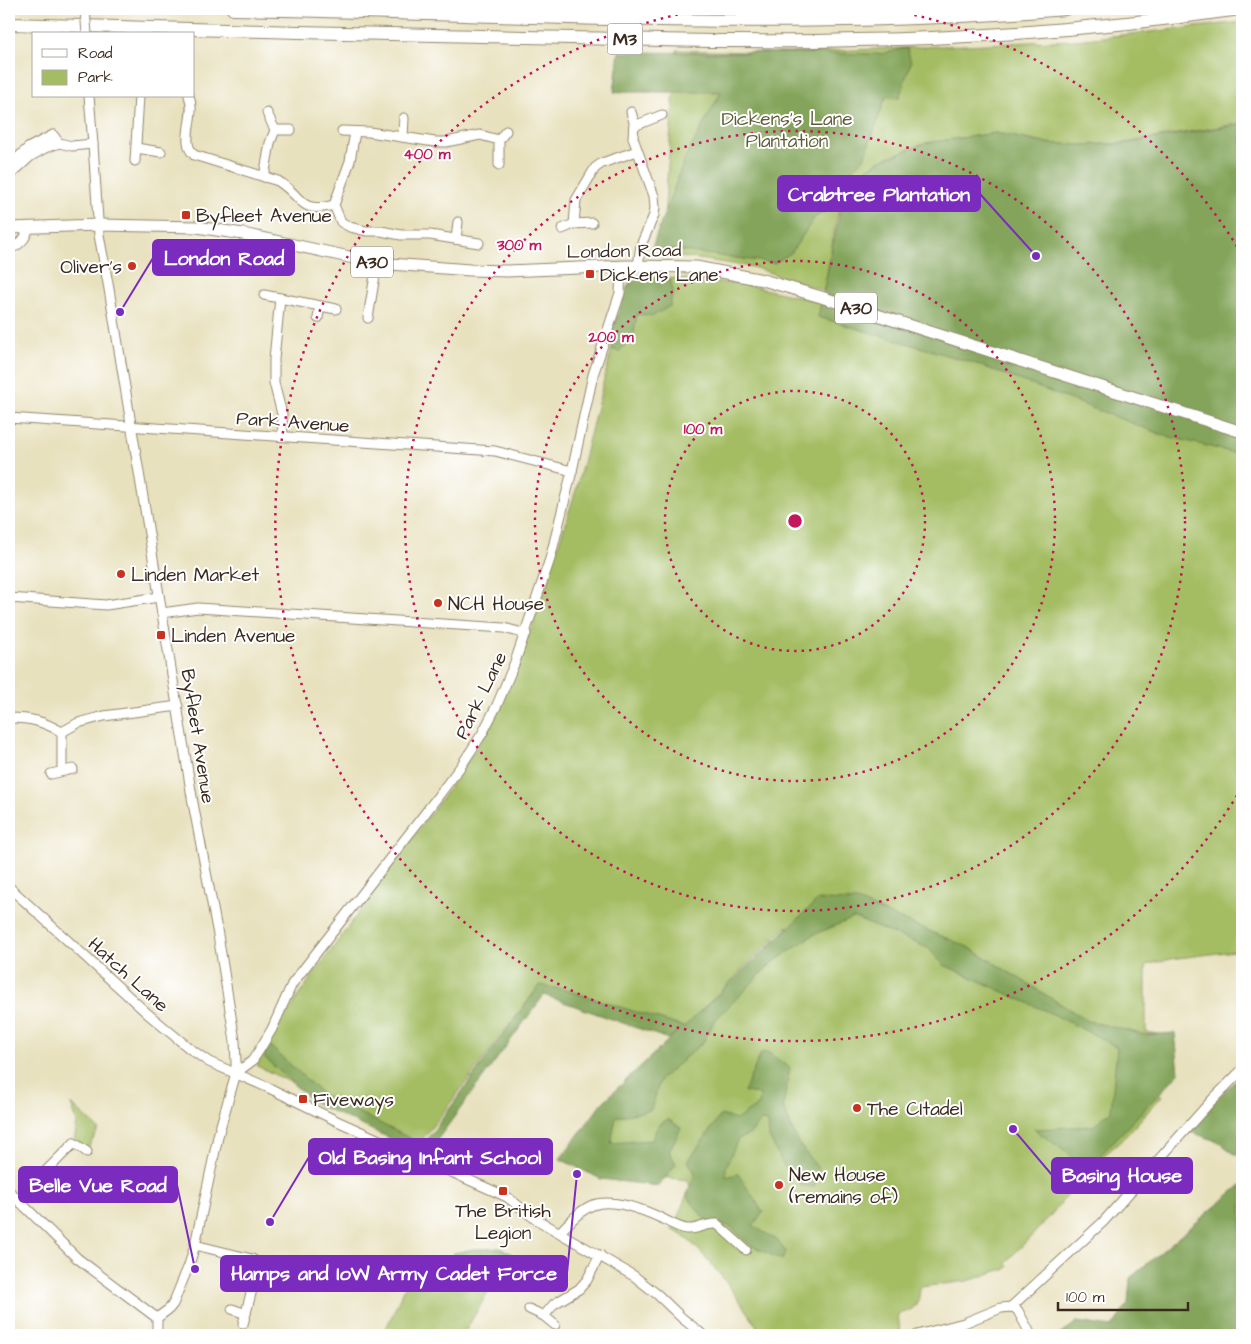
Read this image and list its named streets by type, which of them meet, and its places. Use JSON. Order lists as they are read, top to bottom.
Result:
{
  "streets": {
    "highway": ["M3"],
    "main road": ["London Road", "A30"],
    "street": [
      "Park Avenue",
      "Park Lane",
      "Byfleet Avenue",
      "Hatch Lane"
    ]
  },
  "crossings": [
    ["London Road", "Park Lane"],
    ["London Road", "Byfleet Avenue"],
    ["Park Avenue", "Park Lane"],
    ["Park Avenue", "Byfleet Avenue"],
    ["Park Lane", "Byfleet Avenue"],
    ["Park Lane", "Hatch Lane"],
    ["Byfleet Avenue", "Hatch Lane"]
  ],
  "parks": ["Dickens's Lane Plantation"],
  "places": {
    "transit": [
      "Byfleet Avenue",
      "Dickens Lane",
      "Linden Avenue",
      "Fiveways",
      "The British Legion"
    ],
    "other": [
      "Crabtree Plantation",
      "Oliver's",
      "London Road",
      "Linden Market",
      "NCH House",
      "The CItadel",
      "Basing House",
      "Hamps and IoW Army Cadet Force",
      "New House (remains of)",
      "Old Basing Infant School",
      "Belle Vue Road"
    ]
  },
  "legend": ["Road", "Park"],
  "scale_bar": "100 m",
  "rings": [
    "400 m",
    "300 m",
    "200 m",
    "100 m"
  ]
}
